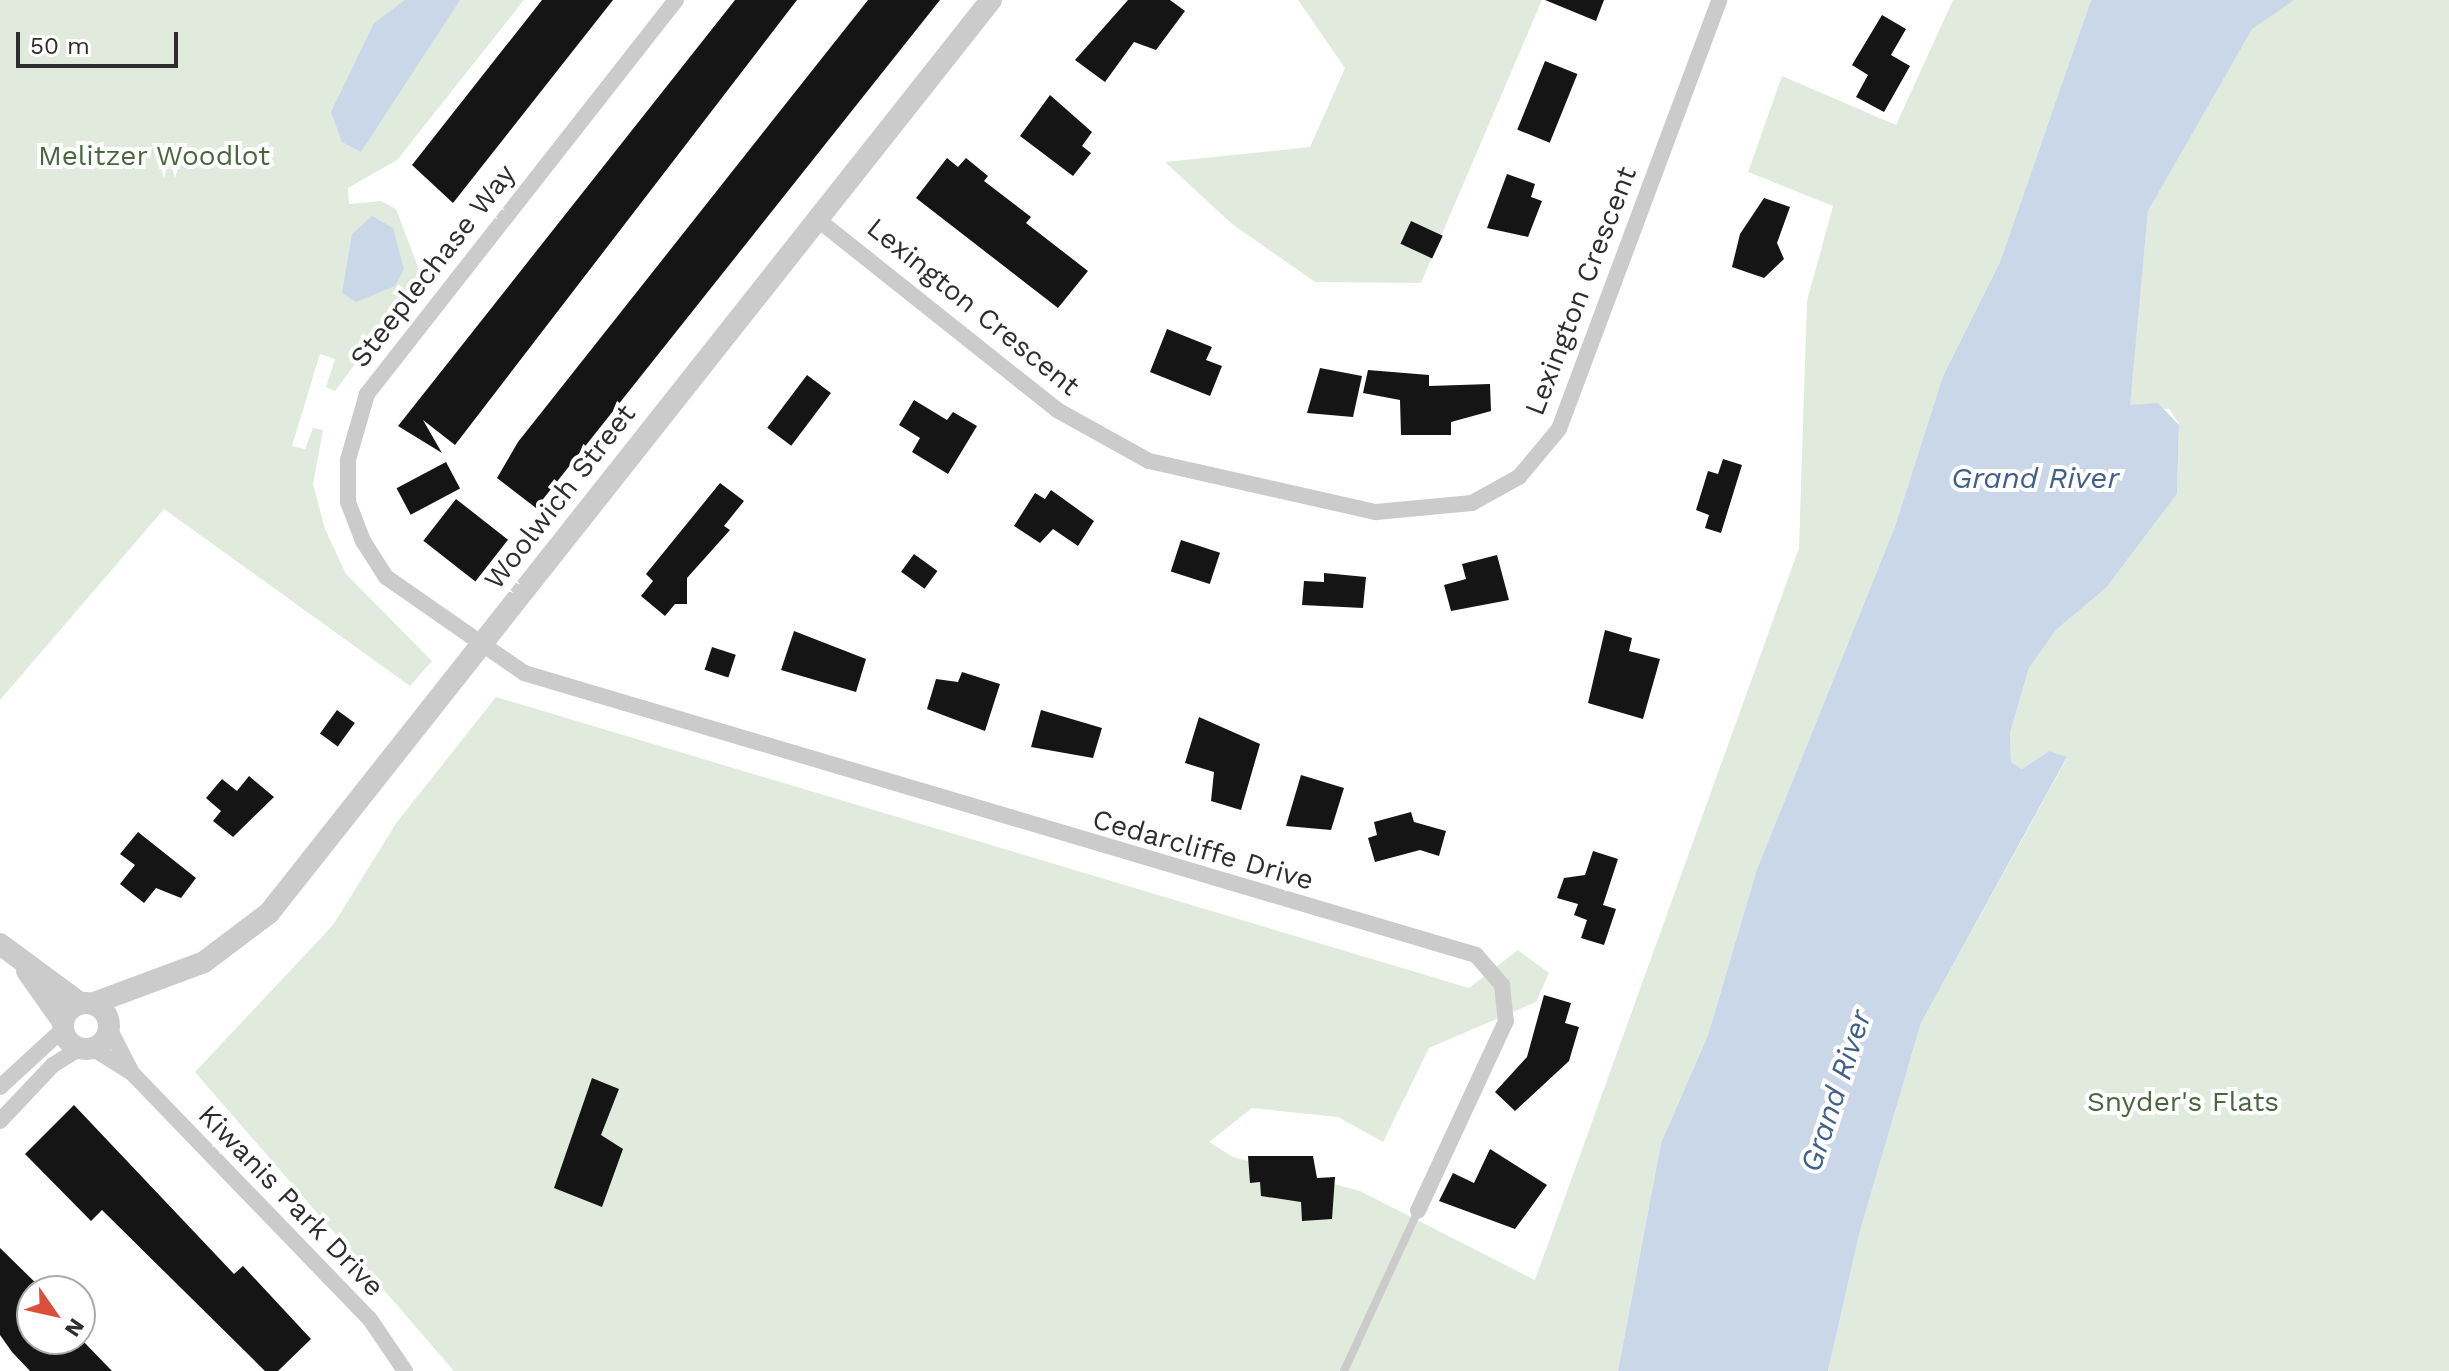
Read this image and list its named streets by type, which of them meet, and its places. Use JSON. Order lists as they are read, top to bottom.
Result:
{
  "streets": {
    "street": [
      "Steeplechase Way",
      "Lexington Crescent",
      "Woolwich Street",
      "Cedarcliffe Drive",
      "Kiwanis Park Drive"
    ]
  },
  "crossings": [
    ["Steeplechase Way", "Woolwich Street"],
    ["Steeplechase Way", "Cedarcliffe Drive"],
    ["Lexington Crescent", "Woolwich Street"],
    ["Woolwich Street", "Cedarcliffe Drive"],
    ["Woolwich Street", "Kiwanis Park Drive"]
  ],
  "water": ["Grand River"],
  "parks": ["Melitzer Woodlot", "Snyder's Flats"],
  "scale_bar": "50 m",
  "north": "bottom right"
}
